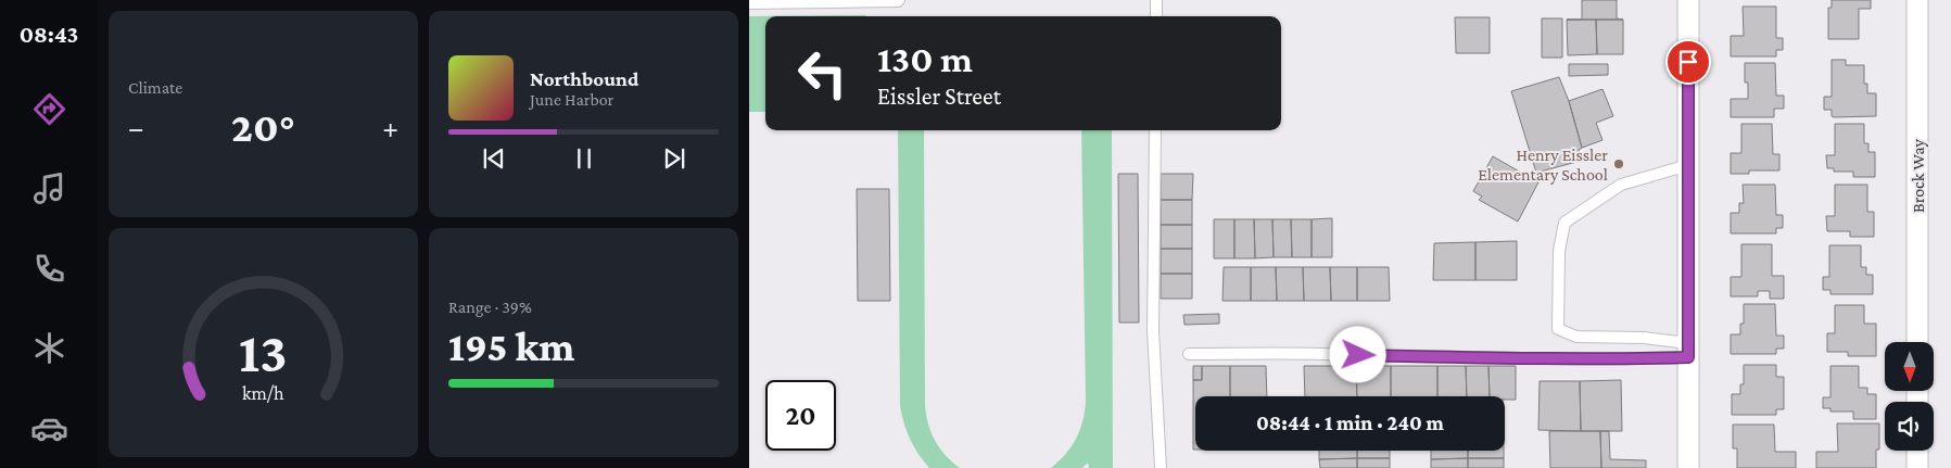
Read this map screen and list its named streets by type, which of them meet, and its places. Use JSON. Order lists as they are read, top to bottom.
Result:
{
  "streets": {
    "street": ["Brock Way"]
  },
  "places": ["Henry Eissler Elementary School"],
  "north": "bottom",
  "page": {
    "tabs": "08:43",
    "tile": [
      "Climate",
      ["Range · 39%", "195 km"]
    ],
    "turn": ["130 m", "Eissler Street"],
    "song": ["Northbound", "June Harbor"],
    "heat": ["−", "20°", "+"],
    "limit": "20",
    "trip": "08:44 · 1 min · 240 m",
    "gauge": ["13", "km/h"]
  }
}
